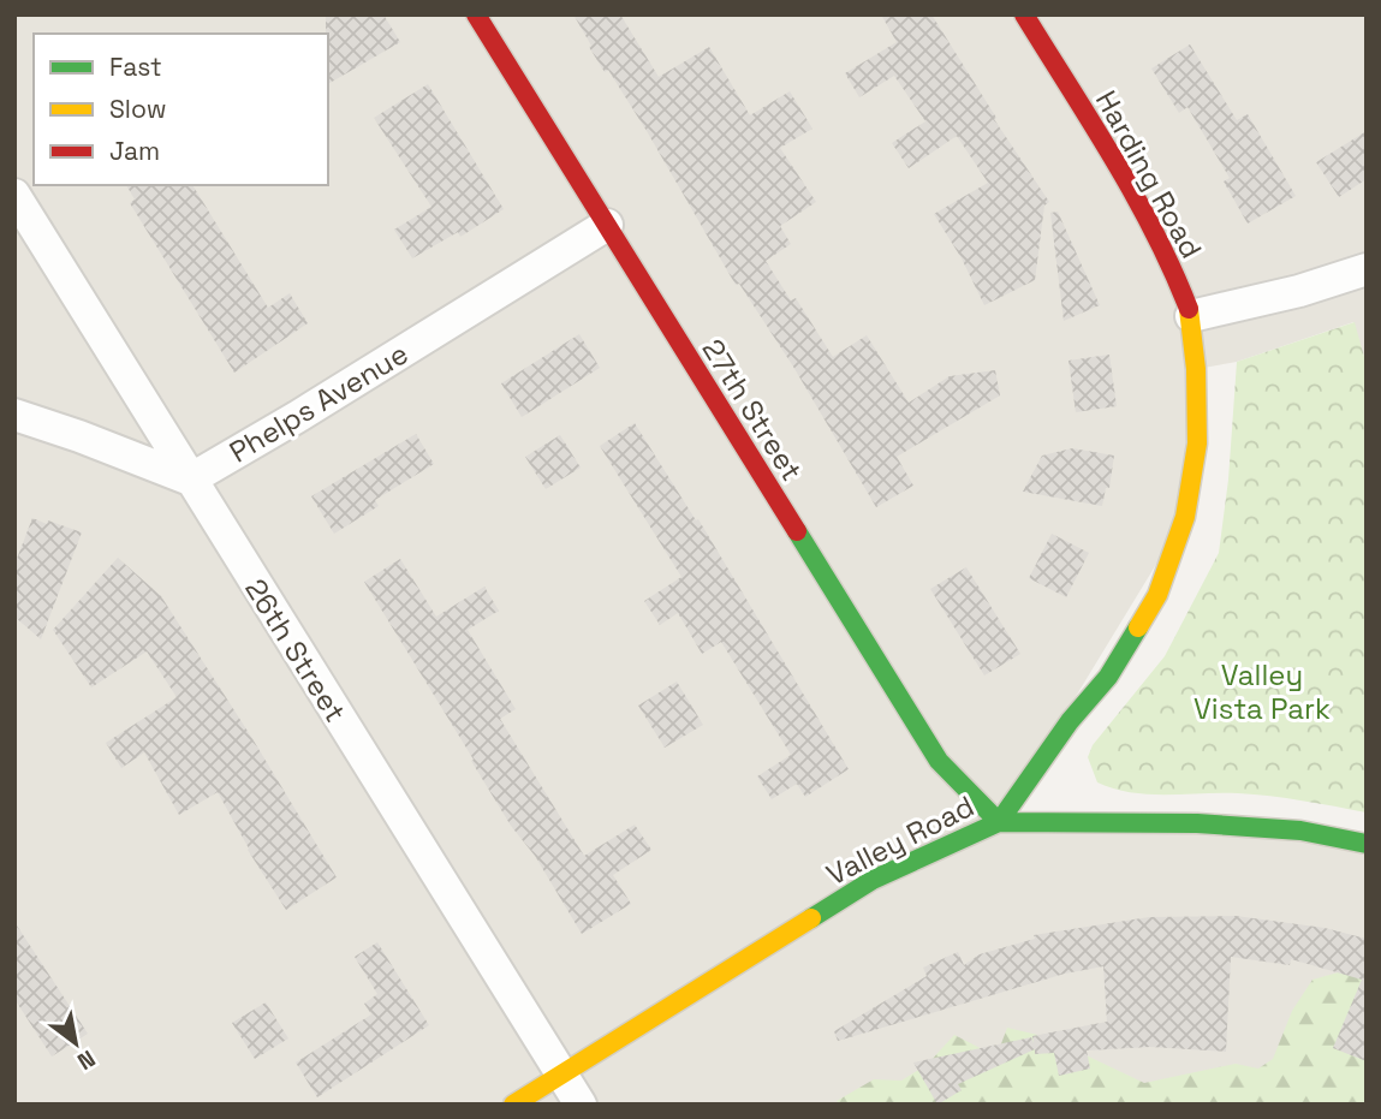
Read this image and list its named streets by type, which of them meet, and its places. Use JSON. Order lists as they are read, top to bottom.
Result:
{
  "streets": {
    "street": [
      "Harding Road",
      "Phelps Avenue",
      "27th Street",
      "26th Street",
      "Valley Road"
    ]
  },
  "crossings": [
    ["Harding Road", "27th Street"],
    ["Harding Road", "Valley Road"],
    ["Phelps Avenue", "27th Street"],
    ["Phelps Avenue", "26th Street"],
    ["27th Street", "Valley Road"],
    ["26th Street", "Valley Road"]
  ],
  "parks": ["Valley Vista Park"],
  "legend": ["Fast", "Slow", "Jam"],
  "north": "bottom right"
}
